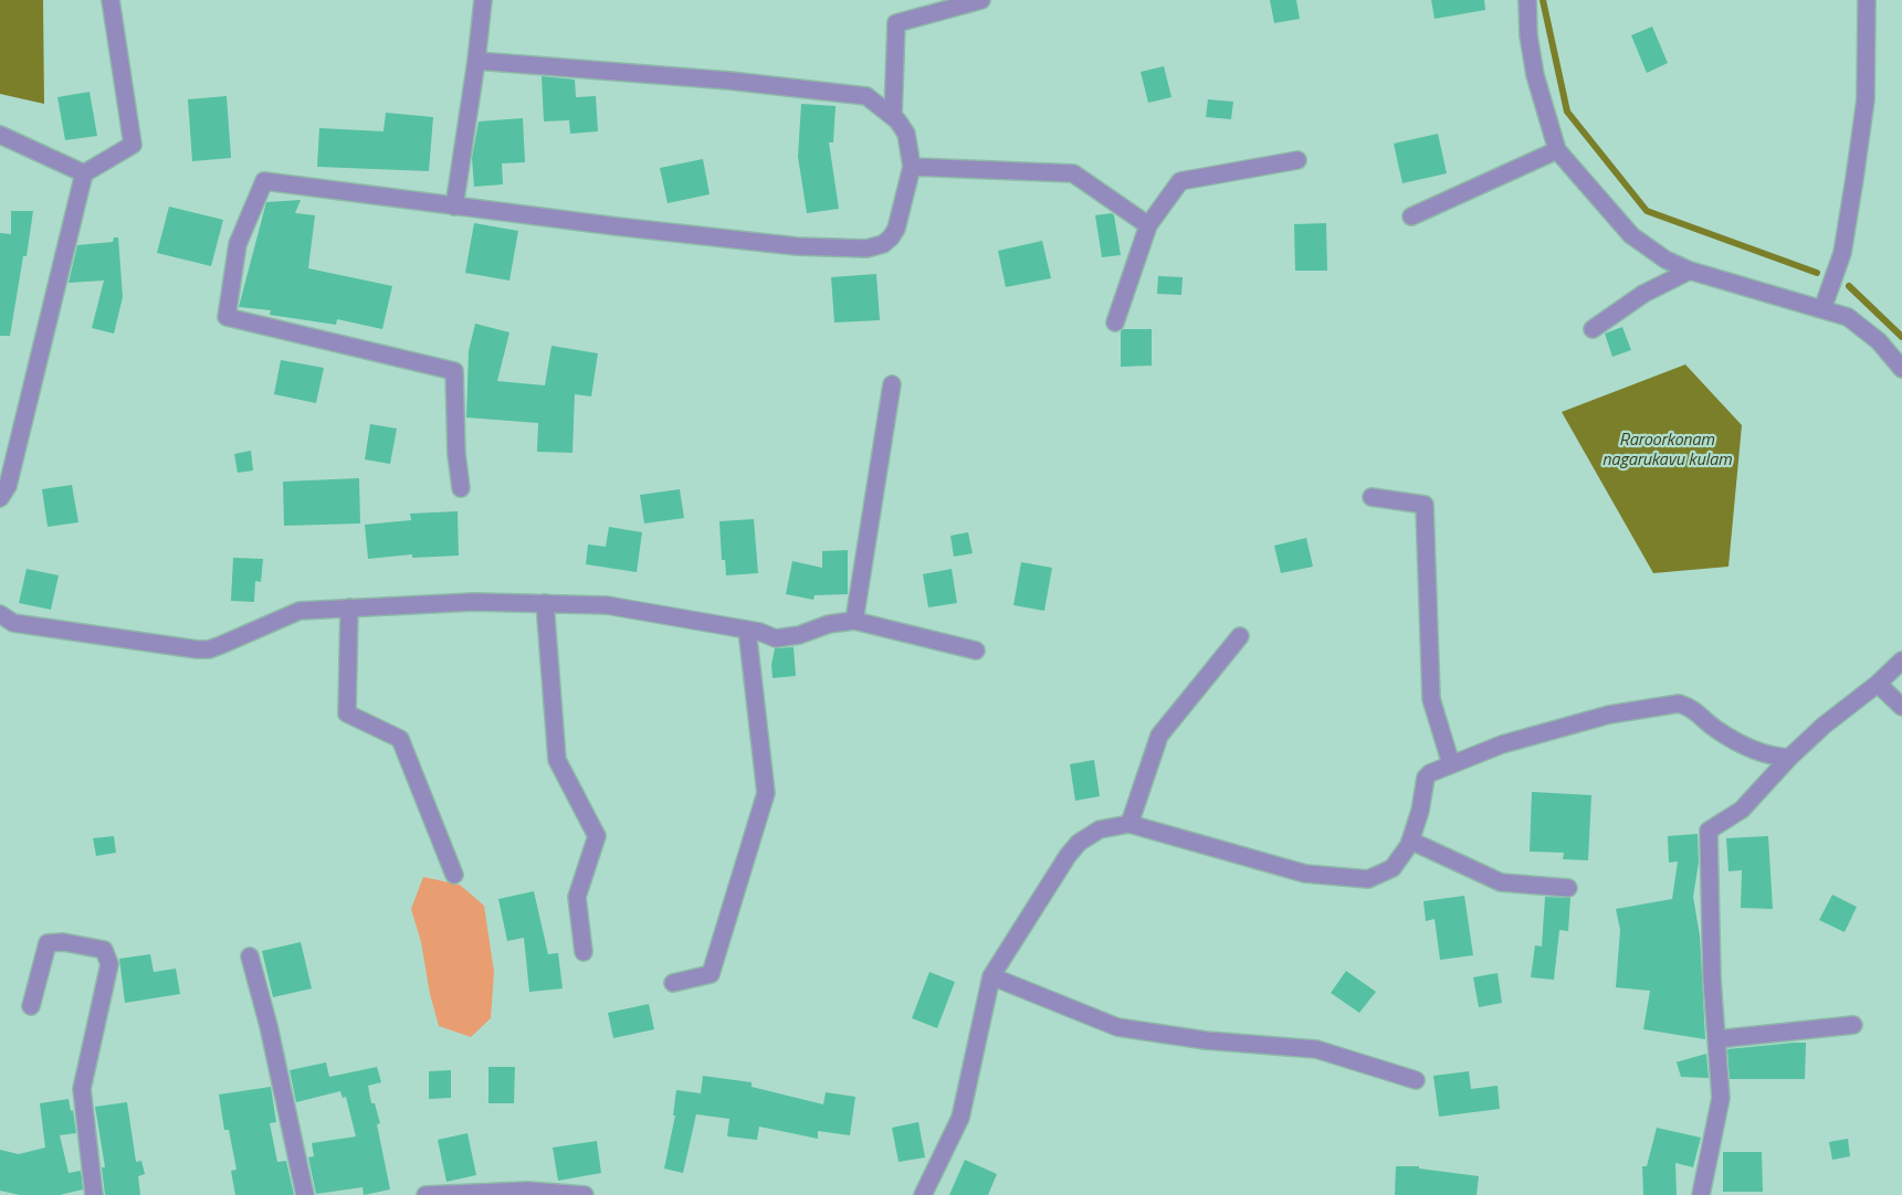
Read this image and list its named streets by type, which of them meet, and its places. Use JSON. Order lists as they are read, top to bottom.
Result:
{
  "water": ["Raroorkonam nagarukavu kulam"]
}
